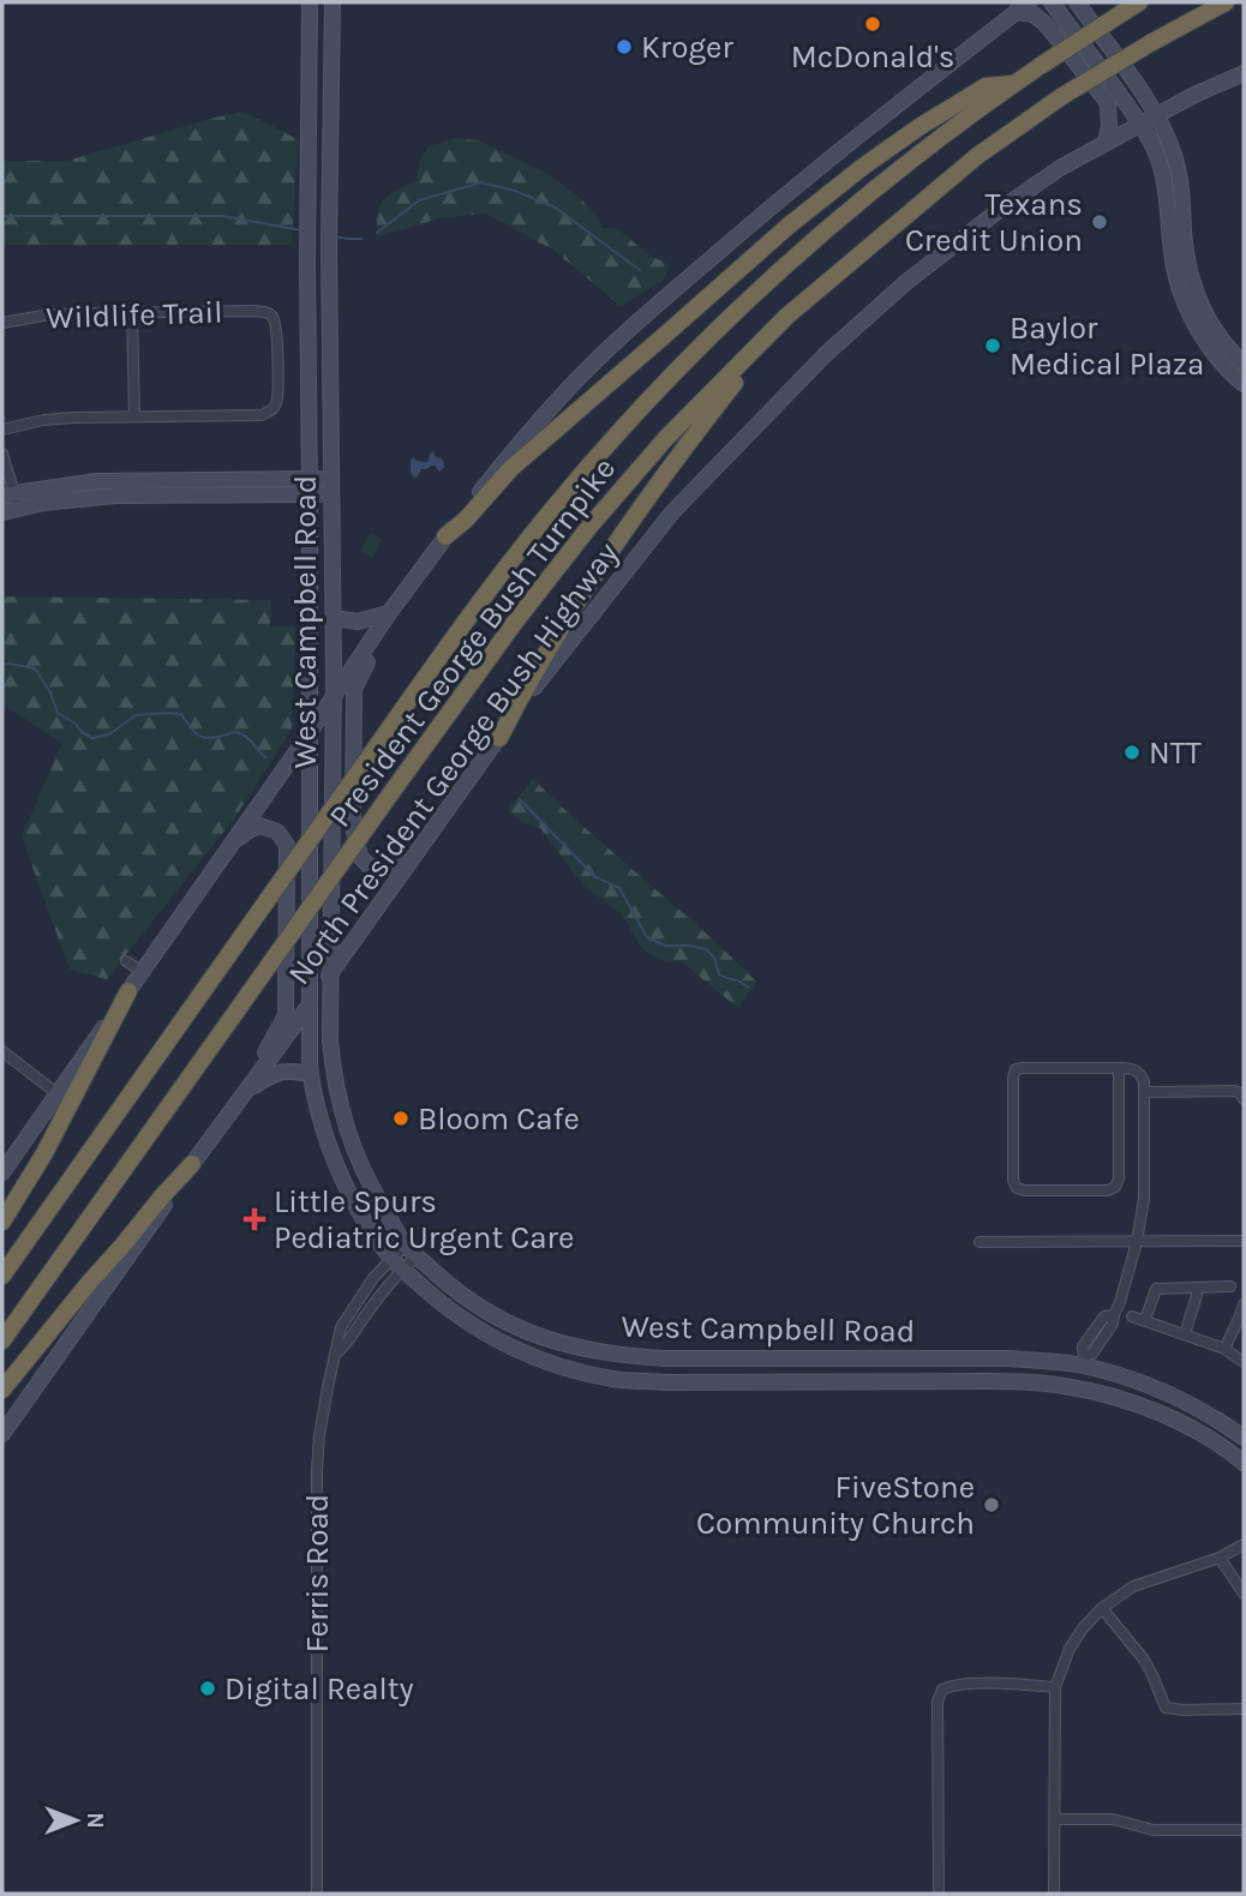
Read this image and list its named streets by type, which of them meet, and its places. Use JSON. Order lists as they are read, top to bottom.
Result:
{
  "streets": {
    "highway": ["President George Bush Turnpike"],
    "main road": ["West Campbell Road", "North President George Bush Highway"],
    "street": ["Wildlife Trail", "Ferris Road"]
  },
  "crossings": [
    ["West Campbell Road", "North President George Bush Highway"],
    ["West Campbell Road", "Ferris Road"]
  ],
  "places": {
    "other": [
      "McDonald's",
      "Kroger",
      "Texans Credit Union",
      "Baylor Medical Plaza",
      "NTT",
      "Bloom Cafe",
      "FiveStone Community Church",
      "Digital Realty"
    ],
    "health": ["Little Spurs Pediatric Urgent Care"]
  },
  "north": "right"
}
